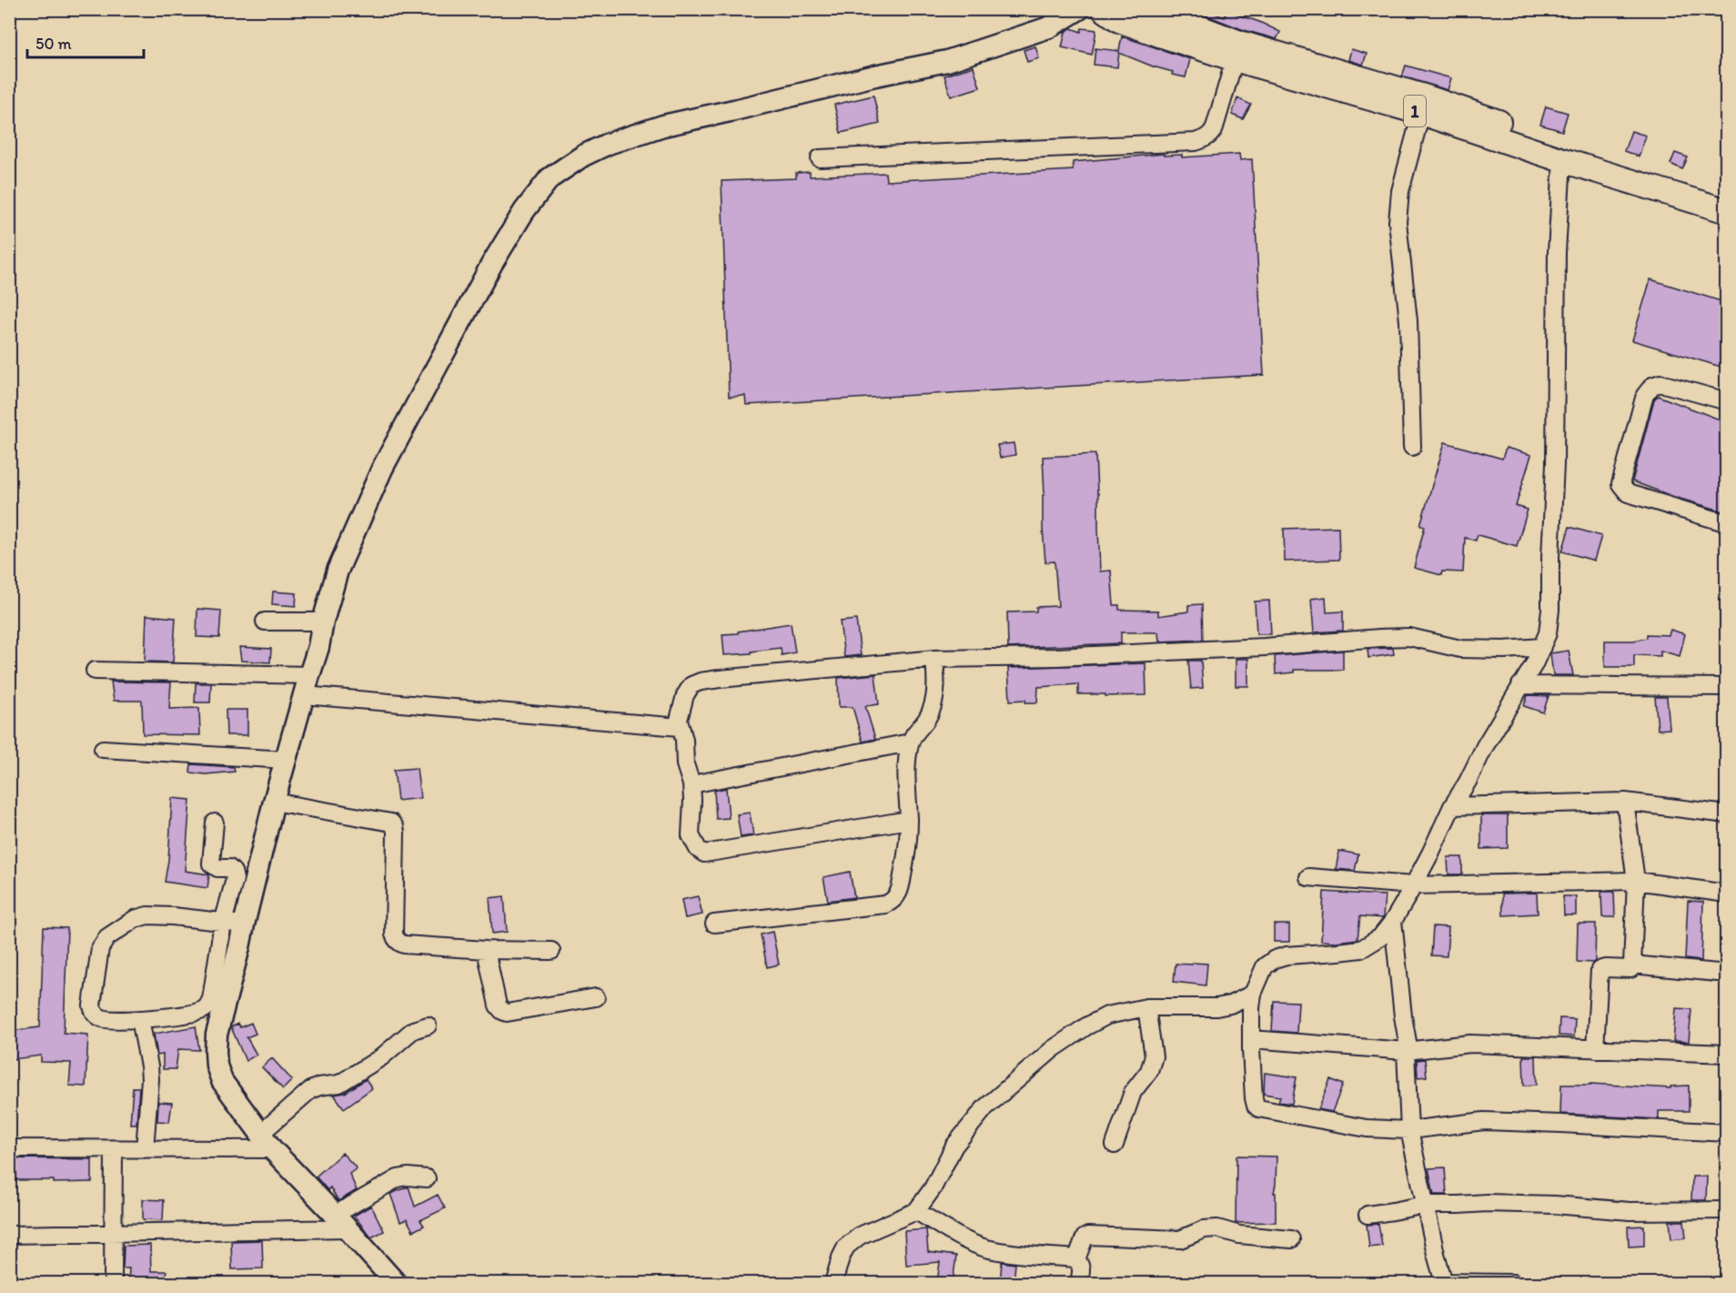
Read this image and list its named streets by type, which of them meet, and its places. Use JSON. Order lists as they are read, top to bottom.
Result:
{
  "streets": {
    "highway": ["1"]
  },
  "scale_bar": "50 m"
}
